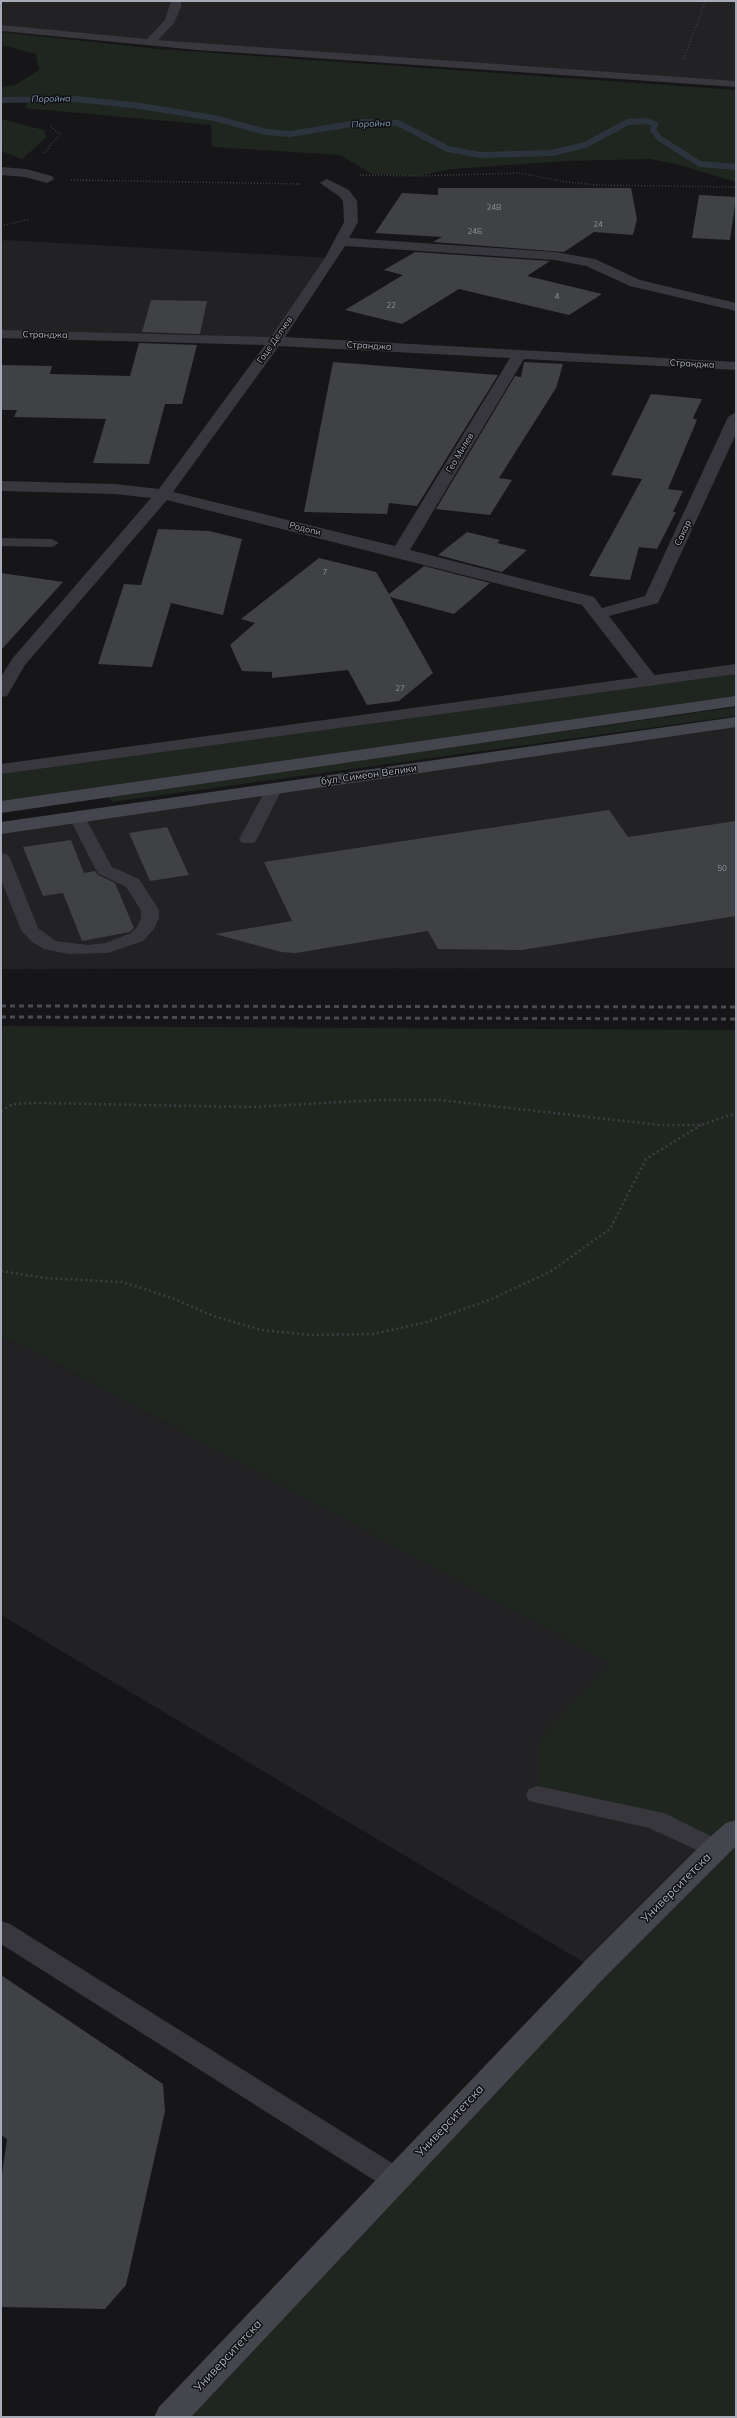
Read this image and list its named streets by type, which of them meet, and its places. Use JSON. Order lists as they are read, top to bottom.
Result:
{
  "streets": {
    "main road": ["бул. Симеон Велики", "Университетска"],
    "street": [
      "Странджа",
      "Гоце Делчев",
      "Гео Милев",
      "Родопи",
      "Сакар"
    ]
  },
  "crossings": [
    ["Странджа", "Гоце Делчев"],
    ["Странджа", "Гео Милев"],
    ["Гоце Делчев", "Родопи"],
    ["Гео Милев", "Родопи"],
    ["Родопи", "Сакар"]
  ],
  "water": ["Поройна"],
  "house_numbers": [
    "24В",
    "24",
    "24Б",
    "4",
    "22",
    "7",
    "27",
    "50"
  ]
}
